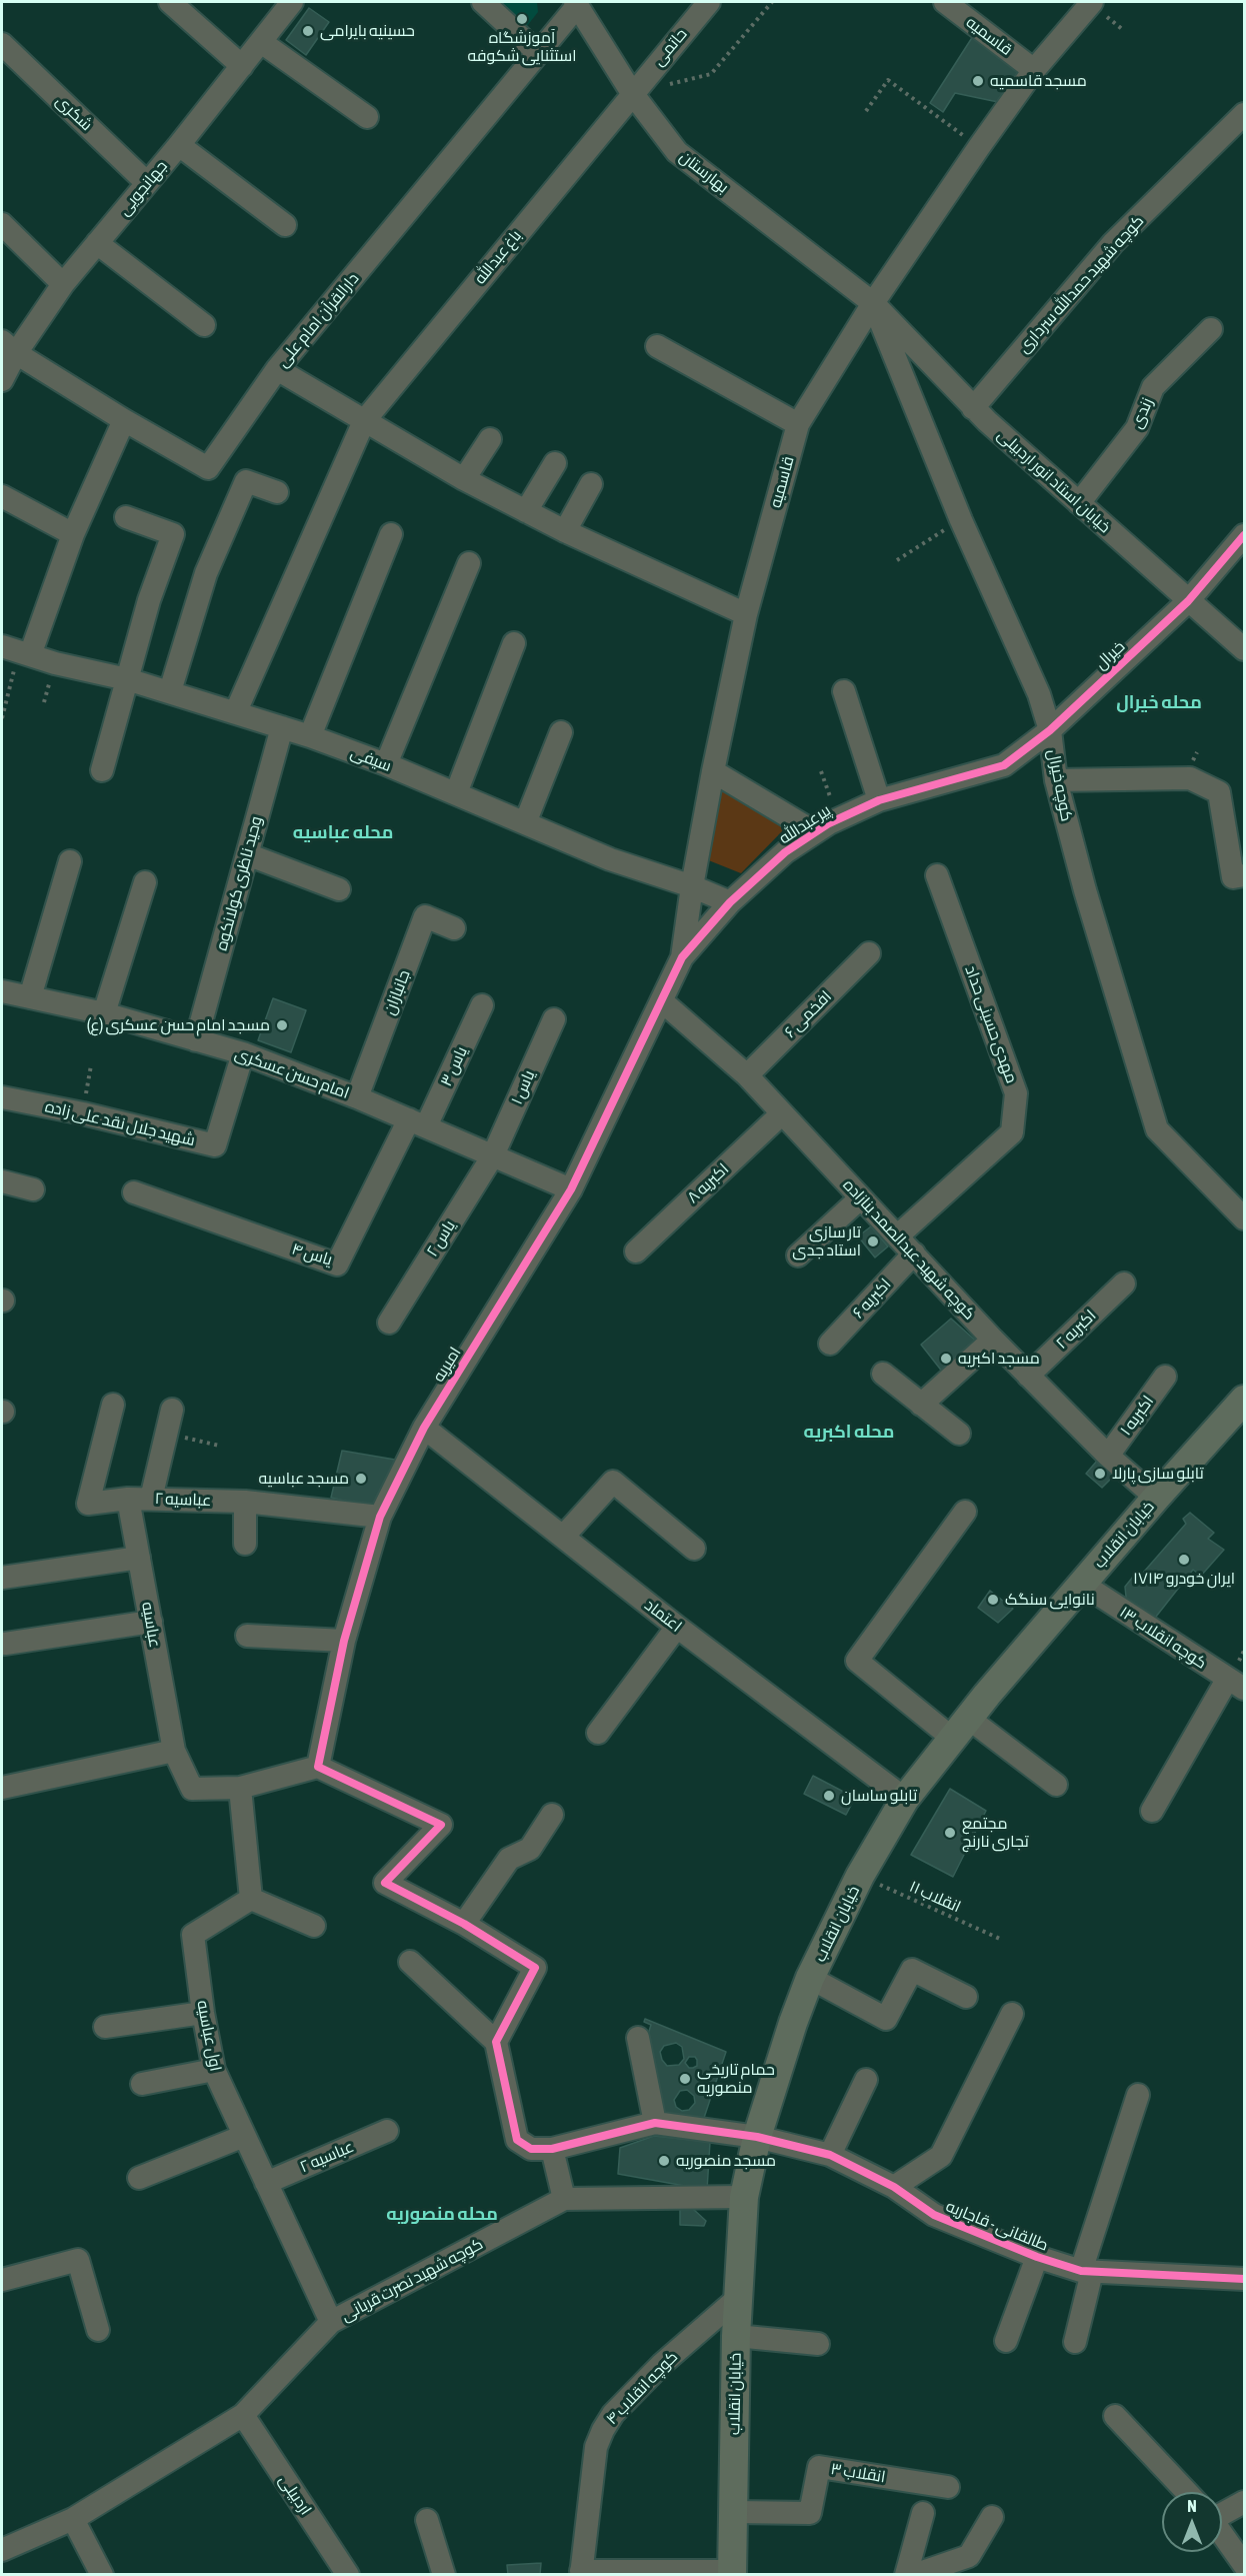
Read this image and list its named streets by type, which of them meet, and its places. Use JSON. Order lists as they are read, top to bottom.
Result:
{
  "streets": {
    "main road": ["خیابان انقلاب"],
    "street": [
      "قاسمیه",
      "حاتمی",
      "شکری",
      "بهارستان",
      "جهانجویی",
      "باغ عبدالله",
      "کوچه شهید حمدالله سرداری",
      "دارالقرآن امام علی",
      "زندی",
      "خیابان استاد انور اردبیلی",
      "خیرال",
      "سیفی",
      "کوچه خیرال",
      "پیرعبدالله",
      "وحید ناظری کولانکوه",
      "جانبازان",
      "افخمی ۶",
      "مهدی حسینی حداد",
      "یاس ۳",
      "امام حسن عسکری",
      "یاس ۱",
      "شهید جلال نقد علی زاده",
      "اکبریه ۸",
      "یاس ۲",
      "کوچه شهید عبدالصمد بنازاده",
      "یاس ۴",
      "اکبریه ۶",
      "اکبریه ۲",
      "امیریه",
      "اکبریه ۱",
      "عباسیه ۲",
      "اعتماد",
      "عباسیه",
      "کوچه انقلاب ۱۳",
      "اول عباسیه",
      "طالقانی - قاجاریه",
      "کوچه شهید نصرت قربانی",
      "کوچه انقلاب ۴",
      "انقلاب ۳",
      "اردبیلی"
    ],
    "path": ["انقلاب ۱۱"]
  },
  "crossings": [
    ["قاسمیه", "بهارستان"],
    ["قاسمیه", "خیابان استاد انور اردبیلی"],
    ["قاسمیه", "سیفی"],
    ["قاسمیه", "کوچه خیرال"],
    ["قاسمیه", "پیرعبدالله"],
    ["حاتمی", "بهارستان"],
    ["حاتمی", "باغ عبدالله"],
    ["شکری", "جهانجویی"],
    ["بهارستان", "باغ عبدالله"],
    ["بهارستان", "دارالقرآن امام علی"],
    ["بهارستان", "خیابان استاد انور اردبیلی"],
    ["بهارستان", "کوچه خیرال"],
    ["جهانجویی", "دارالقرآن امام علی"],
    ["باغ عبدالله", "سیفی"],
    ["کوچه شهید حمدالله سرداری", "خیابان استاد انور اردبیلی"],
    ["زندی", "خیابان استاد انور اردبیلی"],
    ["خیابان استاد انور اردبیلی", "خیرال"],
    ["خیابان استاد انور اردبیلی", "کوچه خیرال"],
    ["خیرال", "کوچه خیرال"],
    ["خیرال", "پیرعبدالله"],
    ["سیفی", "پیرعبدالله"],
    ["سیفی", "وحید ناظری کولانکوه"],
    ["کوچه خیرال", "پیرعبدالله"],
    ["پیرعبدالله", "کوچه شهید عبدالصمد بنازاده"],
    ["پیرعبدالله", "امیریه"],
    ["وحید ناظری کولانکوه", "امام حسن عسکری"],
    ["جانبازان", "امام حسن عسکری"],
    ["افخمی ۶", "کوچه شهید عبدالصمد بنازاده"],
    ["مهدی حسینی حداد", "کوچه شهید عبدالصمد بنازاده"],
    ["یاس ۳", "امام حسن عسکری"],
    ["یاس ۳", "یاس ۴"],
    ["امام حسن عسکری", "یاس ۱"],
    ["امام حسن عسکری", "شهید جلال نقد علی زاده"],
    ["امام حسن عسکری", "یاس ۲"],
    ["امام حسن عسکری", "یاس ۴"],
    ["امام حسن عسکری", "امیریه"],
    ["یاس ۱", "یاس ۲"],
    ["اکبریه ۸", "کوچه شهید عبدالصمد بنازاده"],
    ["کوچه شهید عبدالصمد بنازاده", "اکبریه ۶"],
    ["کوچه شهید عبدالصمد بنازاده", "اکبریه ۲"],
    ["کوچه شهید عبدالصمد بنازاده", "امیریه"],
    ["کوچه شهید عبدالصمد بنازاده", "اکبریه ۱"],
    ["کوچه شهید عبدالصمد بنازاده", "خیابان انقلاب"],
    ["امیریه", "عباسیه ۲"],
    ["امیریه", "اعتماد"],
    ["امیریه", "عباسیه"],
    ["عباسیه ۲", "عباسیه"],
    ["عباسیه ۲", "اول عباسیه"],
    ["خیابان انقلاب", "اعتماد"],
    ["خیابان انقلاب", "کوچه انقلاب ۱۳"],
    ["خیابان انقلاب", "انقلاب ۱۱"],
    ["خیابان انقلاب", "طالقانی - قاجاریه"],
    ["خیابان انقلاب", "کوچه شهید نصرت قربانی"],
    ["خیابان انقلاب", "کوچه انقلاب ۴"],
    ["خیابان انقلاب", "انقلاب ۳"],
    ["اول عباسیه", "کوچه شهید نصرت قربانی"],
    ["کوچه شهید نصرت قربانی", "اردبیلی"]
  ],
  "districts": [
    "محله خیرال",
    "محله عباسیه",
    "محله اکبریه",
    "محله منصوریه"
  ],
  "places": [
    "آموزشگاه استثنایی شکوفه",
    "حسینیه بایرامی",
    "مسجد قاسمیه",
    "مسجد امام حسن عسکری (ع)",
    "تار سازی استاد جدی",
    "مسجد اکبریه",
    "تابلو سازی پارلا",
    "مسجد عباسیه",
    "ایران خودرو ۱۷۱۴",
    "نانوایی سنگک",
    "تابلو ساسان",
    "مجتمع تجاری نارنج",
    "حمام تاریخی منصوریه",
    "مسجد منصوریه"
  ],
  "north": "top"
}
